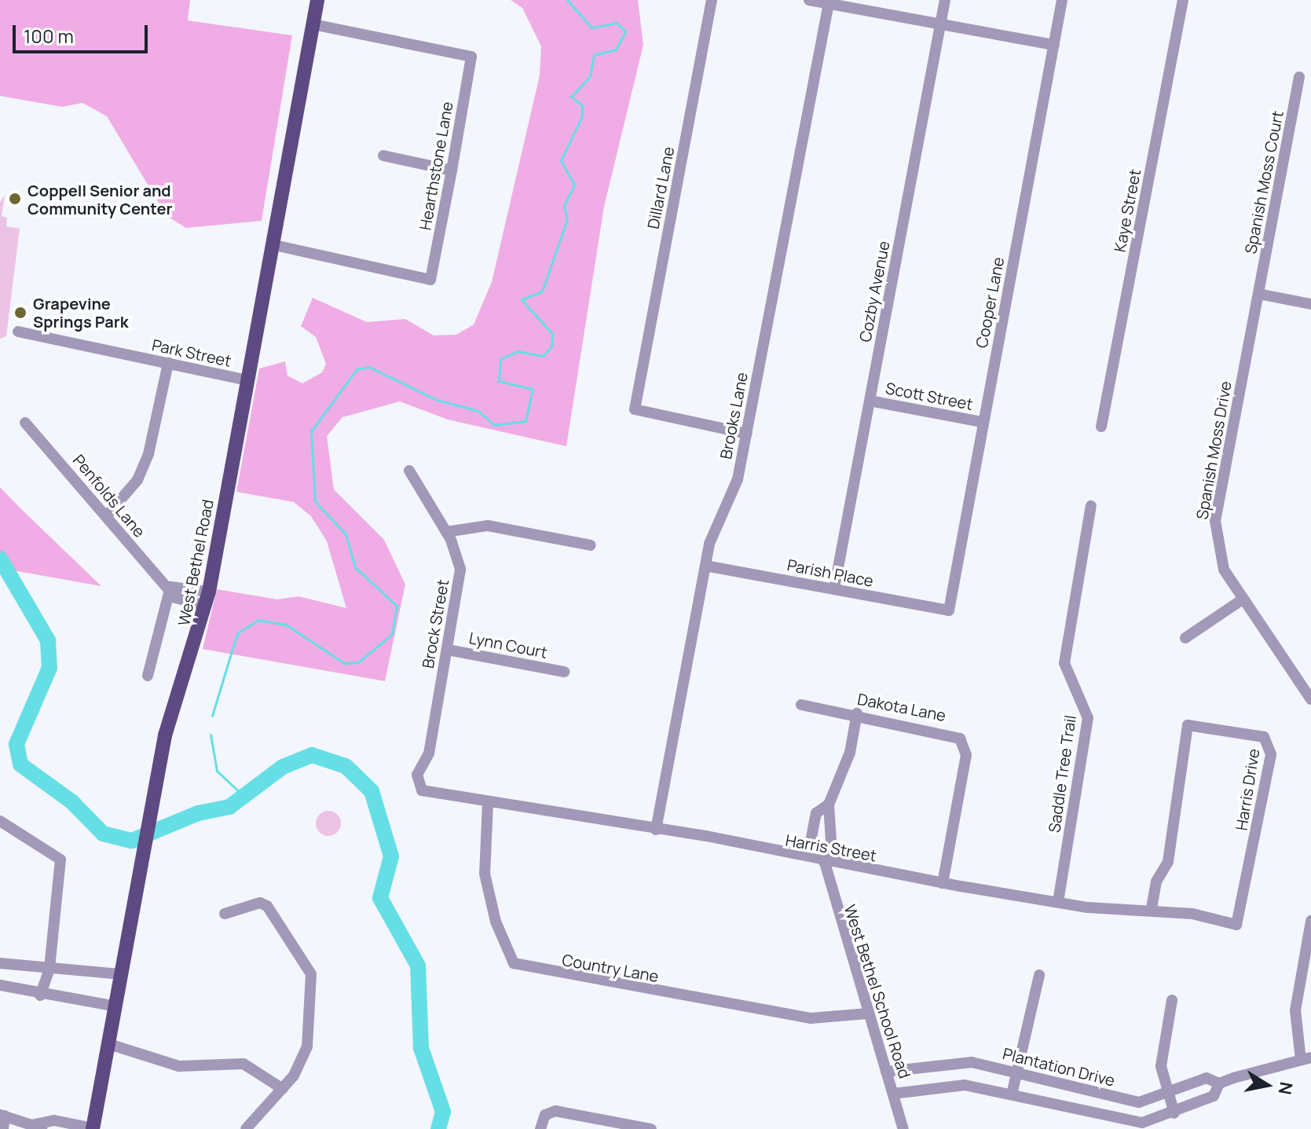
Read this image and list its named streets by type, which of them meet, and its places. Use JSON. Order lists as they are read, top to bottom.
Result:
{
  "streets": {
    "main road": ["West Bethel Road"],
    "street": [
      "Hearthstone Lane",
      "Spanish Moss Court",
      "Dillard Lane",
      "Kaye Street",
      "Cozby Avenue",
      "Cooper Lane",
      "Park Street",
      "Scott Street",
      "Brooks Lane",
      "Spanish Moss Drive",
      "Penfolds Lane",
      "Parish Place",
      "Brock Street",
      "Lynn Court",
      "Dakota Lane",
      "Saddle Tree Trail",
      "Harris Drive",
      "Harris Street",
      "Country Lane",
      "West Bethel School Road",
      "Plantation Drive"
    ]
  },
  "crossings": [
    ["Hearthstone Lane", "West Bethel Road"],
    ["Spanish Moss Court", "Spanish Moss Drive"],
    ["Dillard Lane", "Brooks Lane"],
    ["Cozby Avenue", "Scott Street"],
    ["Cozby Avenue", "Parish Place"],
    ["Cooper Lane", "Scott Street"],
    ["Cooper Lane", "Parish Place"],
    ["Park Street", "West Bethel Road"],
    ["Brooks Lane", "Parish Place"],
    ["Brooks Lane", "Harris Street"],
    ["Penfolds Lane", "West Bethel Road"],
    ["Brock Street", "Lynn Court"],
    ["Brock Street", "Harris Street"],
    ["Dakota Lane", "Harris Street"],
    ["Saddle Tree Trail", "Harris Street"],
    ["Harris Drive", "Harris Street"],
    ["Harris Street", "Country Lane"],
    ["Harris Street", "West Bethel School Road"],
    ["Country Lane", "West Bethel School Road"],
    ["West Bethel School Road", "Plantation Drive"]
  ],
  "places": ["Coppell Senior and Community Center", "Grapevine Springs Park"],
  "scale_bar": "100 m",
  "north": "right"
}
